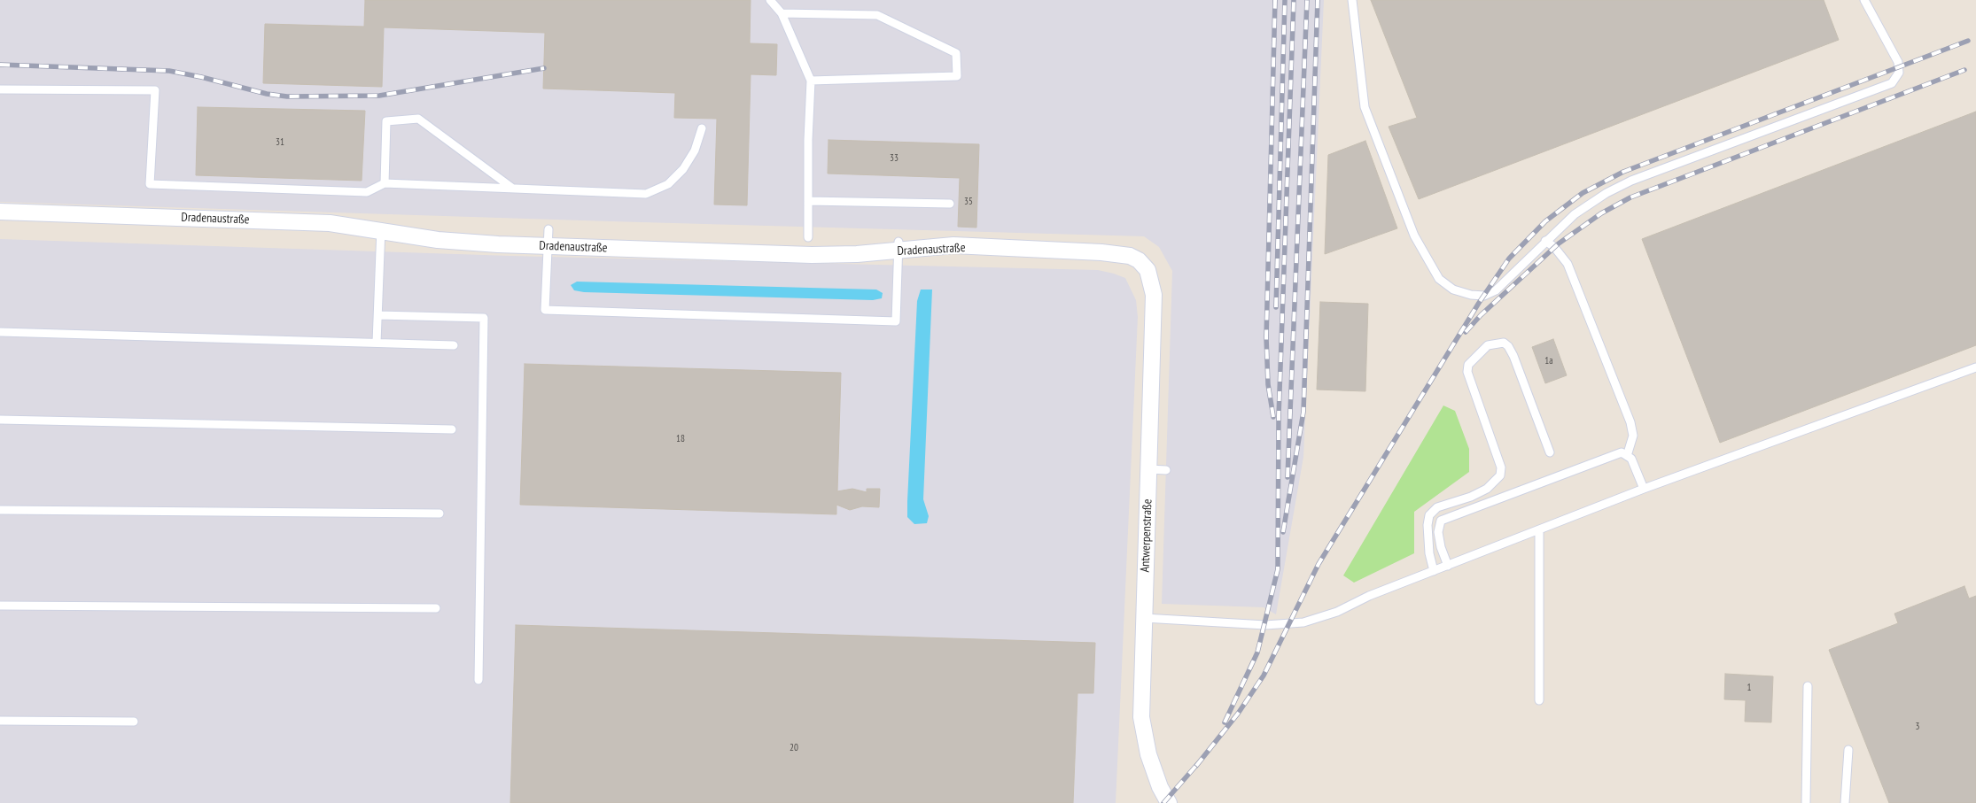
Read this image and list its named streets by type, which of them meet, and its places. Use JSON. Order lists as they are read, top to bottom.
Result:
{
  "streets": {
    "street": ["Dradenaustraße", "Antwerpenstraße"]
  },
  "crossings": [
    ["Dradenaustraße", "Antwerpenstraße"]
  ],
  "house_numbers": [
    "31",
    "33",
    "35",
    "1a",
    "18",
    "1",
    "3",
    "20"
  ]
}
